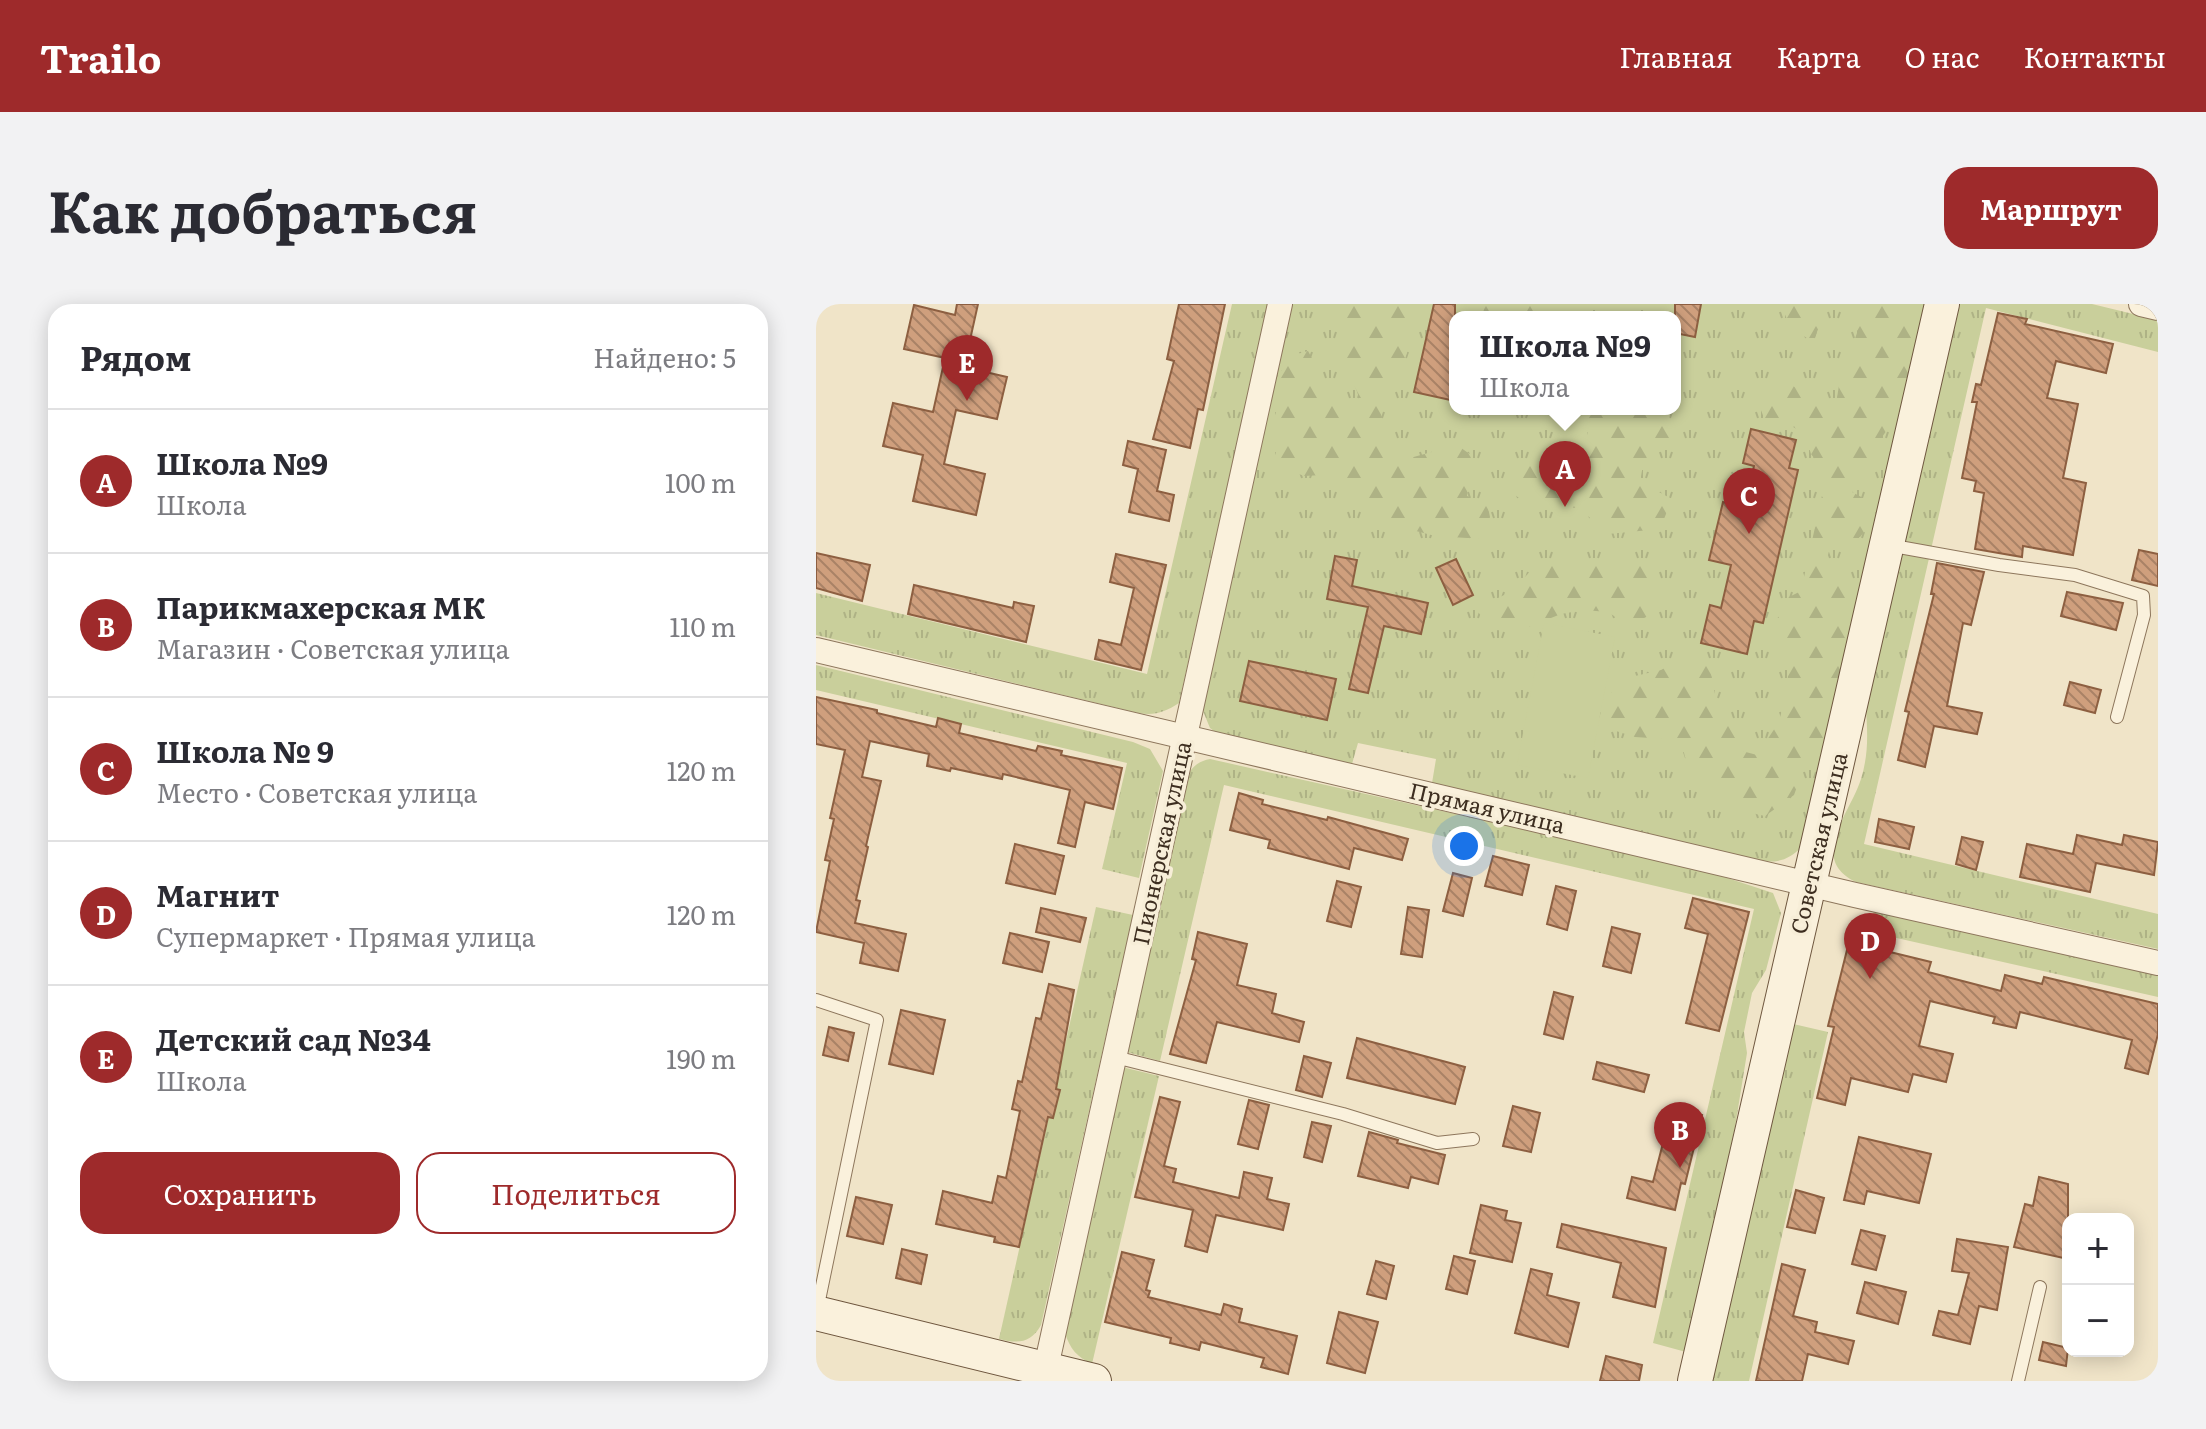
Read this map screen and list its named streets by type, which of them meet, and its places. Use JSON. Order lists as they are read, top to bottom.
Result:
{
  "streets": {
    "street": ["Прямая улица", "Пионерская улица", "Советская улица"]
  },
  "crossings": [
    ["Прямая улица", "Пионерская улица"],
    ["Прямая улица", "Советская улица"]
  ],
  "page": {
    "header": "Trailo",
    "nav": [
      "Главная",
      "Карта",
      "О нас",
      "Контакты"
    ],
    "title": "Как добраться",
    "buttons": [
      "Маршрут",
      ["Сохранить", "Поделиться"]
    ],
    "heading": ["Рядом", "Найдено: 5"],
    "popup": ["Школа №9", "Школа"],
    "pins": [
      "E",
      "A",
      "C",
      "D",
      "B"
    ],
    "list": [
      {
        "mark": "A",
        "name": "Школа №9",
        "note": "Школа",
        "value": "100 m"
      },
      {
        "mark": "B",
        "name": "Парикмахерская МК",
        "note": "Магазин · Советская улица",
        "value": "110 m"
      },
      {
        "mark": "C",
        "name": "Школа № 9",
        "note": "Место · Советская улица",
        "value": "120 m"
      },
      {
        "mark": "D",
        "name": "Магнит",
        "note": "Супермаркет · Прямая улица",
        "value": "120 m"
      },
      {
        "mark": "E",
        "name": "Детский сад №34",
        "note": "Школа",
        "value": "190 m"
      }
    ],
    "map_buttons": ["+", "−"]
  }
}
